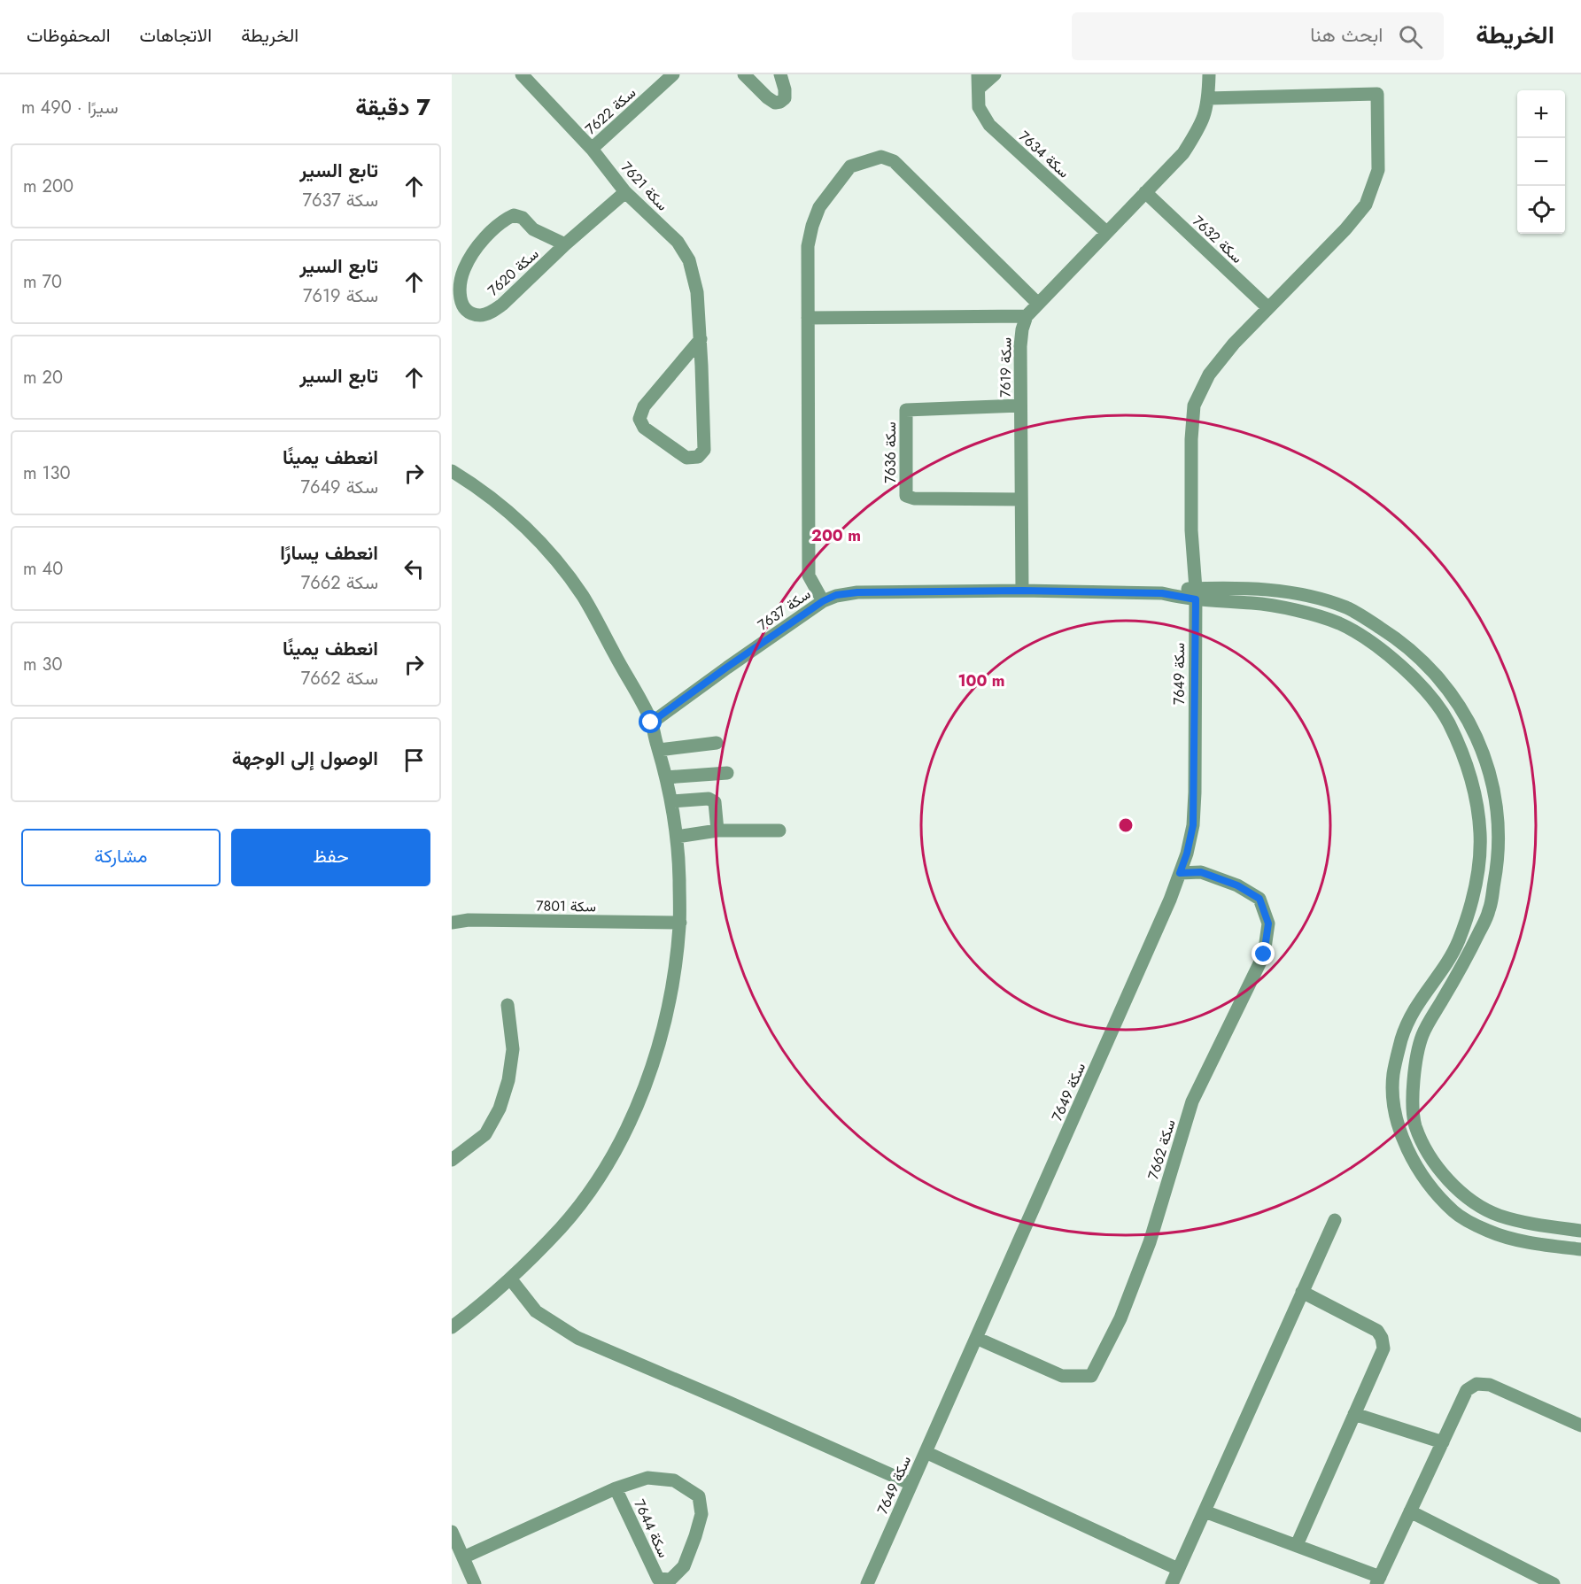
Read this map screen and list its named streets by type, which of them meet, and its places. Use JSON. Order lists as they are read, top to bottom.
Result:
{
  "streets": {
    "street": [
      "سكة 7622",
      "سكة 7634",
      "سكة 7621",
      "سكة 7632",
      "سكة 7620",
      "سكة 7619",
      "سكة 7636",
      "سكة 7637",
      "سكة 7649",
      "سكة 7801",
      "سكة 7662",
      "سكة 7644"
    ]
  },
  "crossings": [
    ["سكة 7622", "سكة 7621"],
    ["سكة 7621", "سكة 7620"],
    ["سكة 7632", "سكة 7649"],
    ["سكة 7619", "سكة 7636"],
    ["سكة 7619", "سكة 7637"],
    ["سكة 7649", "سكة 7662"]
  ],
  "page": {
    "header": "الخريطة",
    "search": "ابحث هنا",
    "nav": ["الخريطة", "الاتجاهات", "المحفوظات"],
    "heading": ["7 دقيقة", "سيرًا · 490 m"],
    "map_buttons": ["+", "−"],
    "list": [
      ["تابع السير", "سكة 7637", "200 m"],
      ["تابع السير", "سكة 7619", "70 m"],
      ["تابع السير", "20 m"],
      ["انعطف يمينًا", "سكة 7649", "130 m"],
      ["انعطف يسارًا", "سكة 7662", "40 m"],
      ["انعطف يمينًا", "سكة 7662", "30 m"],
      "الوصول إلى الوجهة"
    ],
    "buttons": ["حفظ", "مشاركة"]
  },
  "rings": ["200 m", "100 m"]
}
